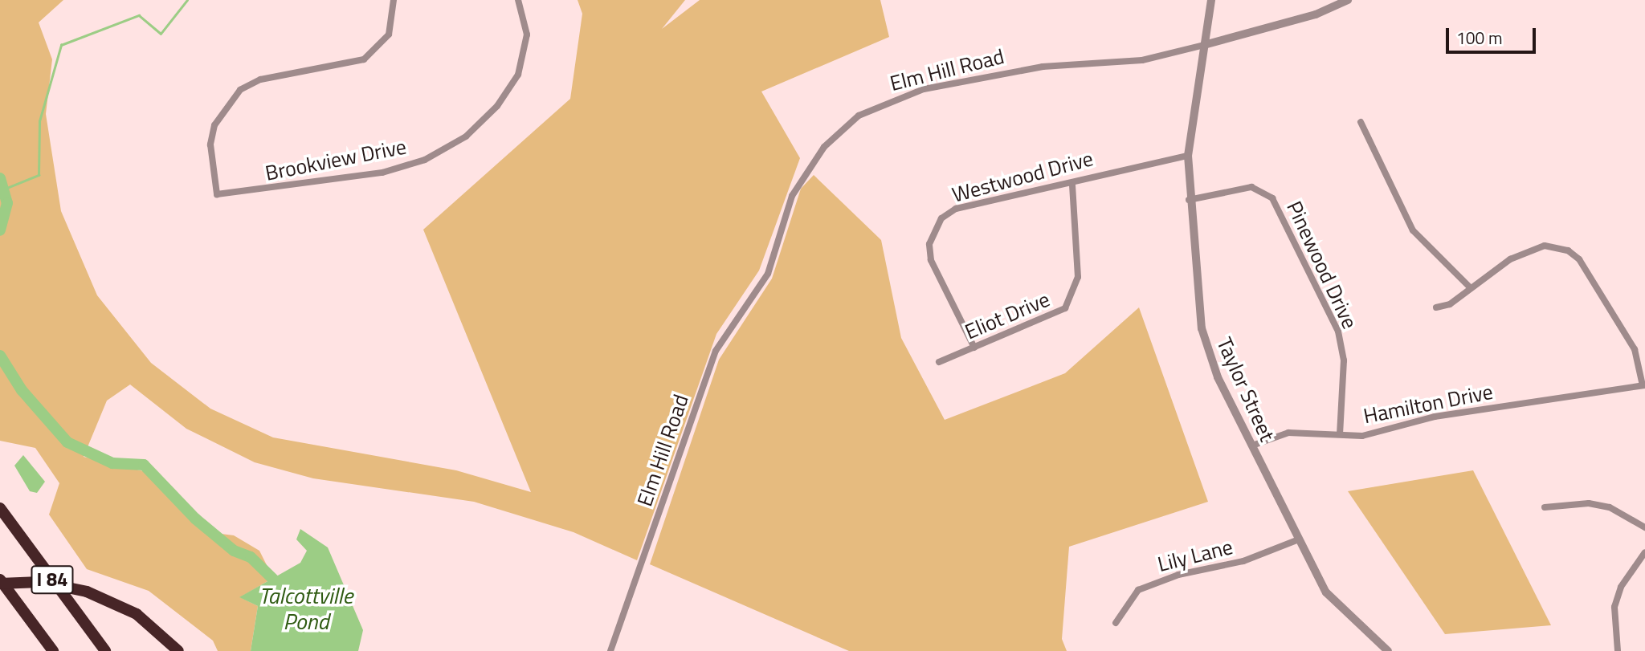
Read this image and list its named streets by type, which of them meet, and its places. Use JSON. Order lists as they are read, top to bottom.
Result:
{
  "streets": {
    "highway": ["I 84"],
    "street": [
      "Elm Hill Road",
      "Brookview Drive",
      "Westwood Drive",
      "Pinewood Drive",
      "Eliot Drive",
      "Taylor Street",
      "Hamilton Drive",
      "Lily Lane"
    ]
  },
  "crossings": [
    ["Elm Hill Road", "Taylor Street"],
    ["Westwood Drive", "Eliot Drive"],
    ["Westwood Drive", "Taylor Street"],
    ["Pinewood Drive", "Taylor Street"],
    ["Pinewood Drive", "Hamilton Drive"],
    ["Taylor Street", "Hamilton Drive"],
    ["Taylor Street", "Lily Lane"]
  ],
  "water": ["Talcottville Pond"],
  "scale_bar": "100 m"
}
